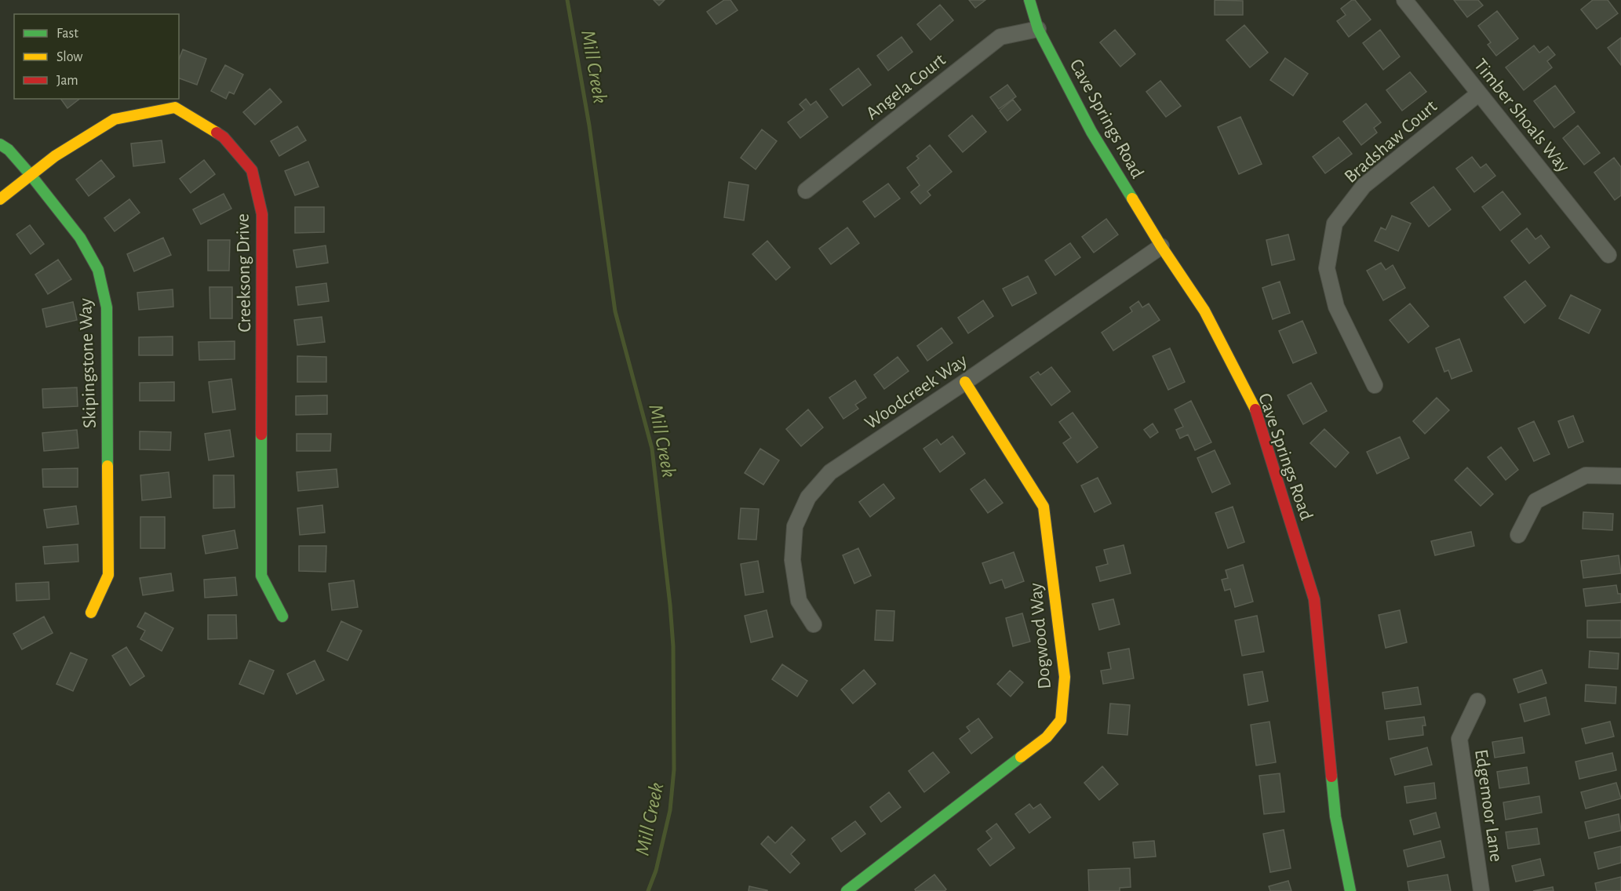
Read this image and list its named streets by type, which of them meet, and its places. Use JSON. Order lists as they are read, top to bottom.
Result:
{
  "streets": {
    "street": [
      "Angela Court",
      "Timber Shoals Way",
      "Cave Springs Road",
      "Bradshaw Court",
      "Creeksong Drive",
      "Skipingstone Way",
      "Woodcreek Way",
      "Dogwood Way",
      "Edgemoor Lane"
    ]
  },
  "crossings": [
    ["Angela Court", "Cave Springs Road"],
    ["Timber Shoals Way", "Bradshaw Court"],
    ["Cave Springs Road", "Woodcreek Way"],
    ["Creeksong Drive", "Skipingstone Way"],
    ["Woodcreek Way", "Dogwood Way"]
  ],
  "water": ["Mill Creek"],
  "legend": ["Fast", "Slow", "Jam"]
}
